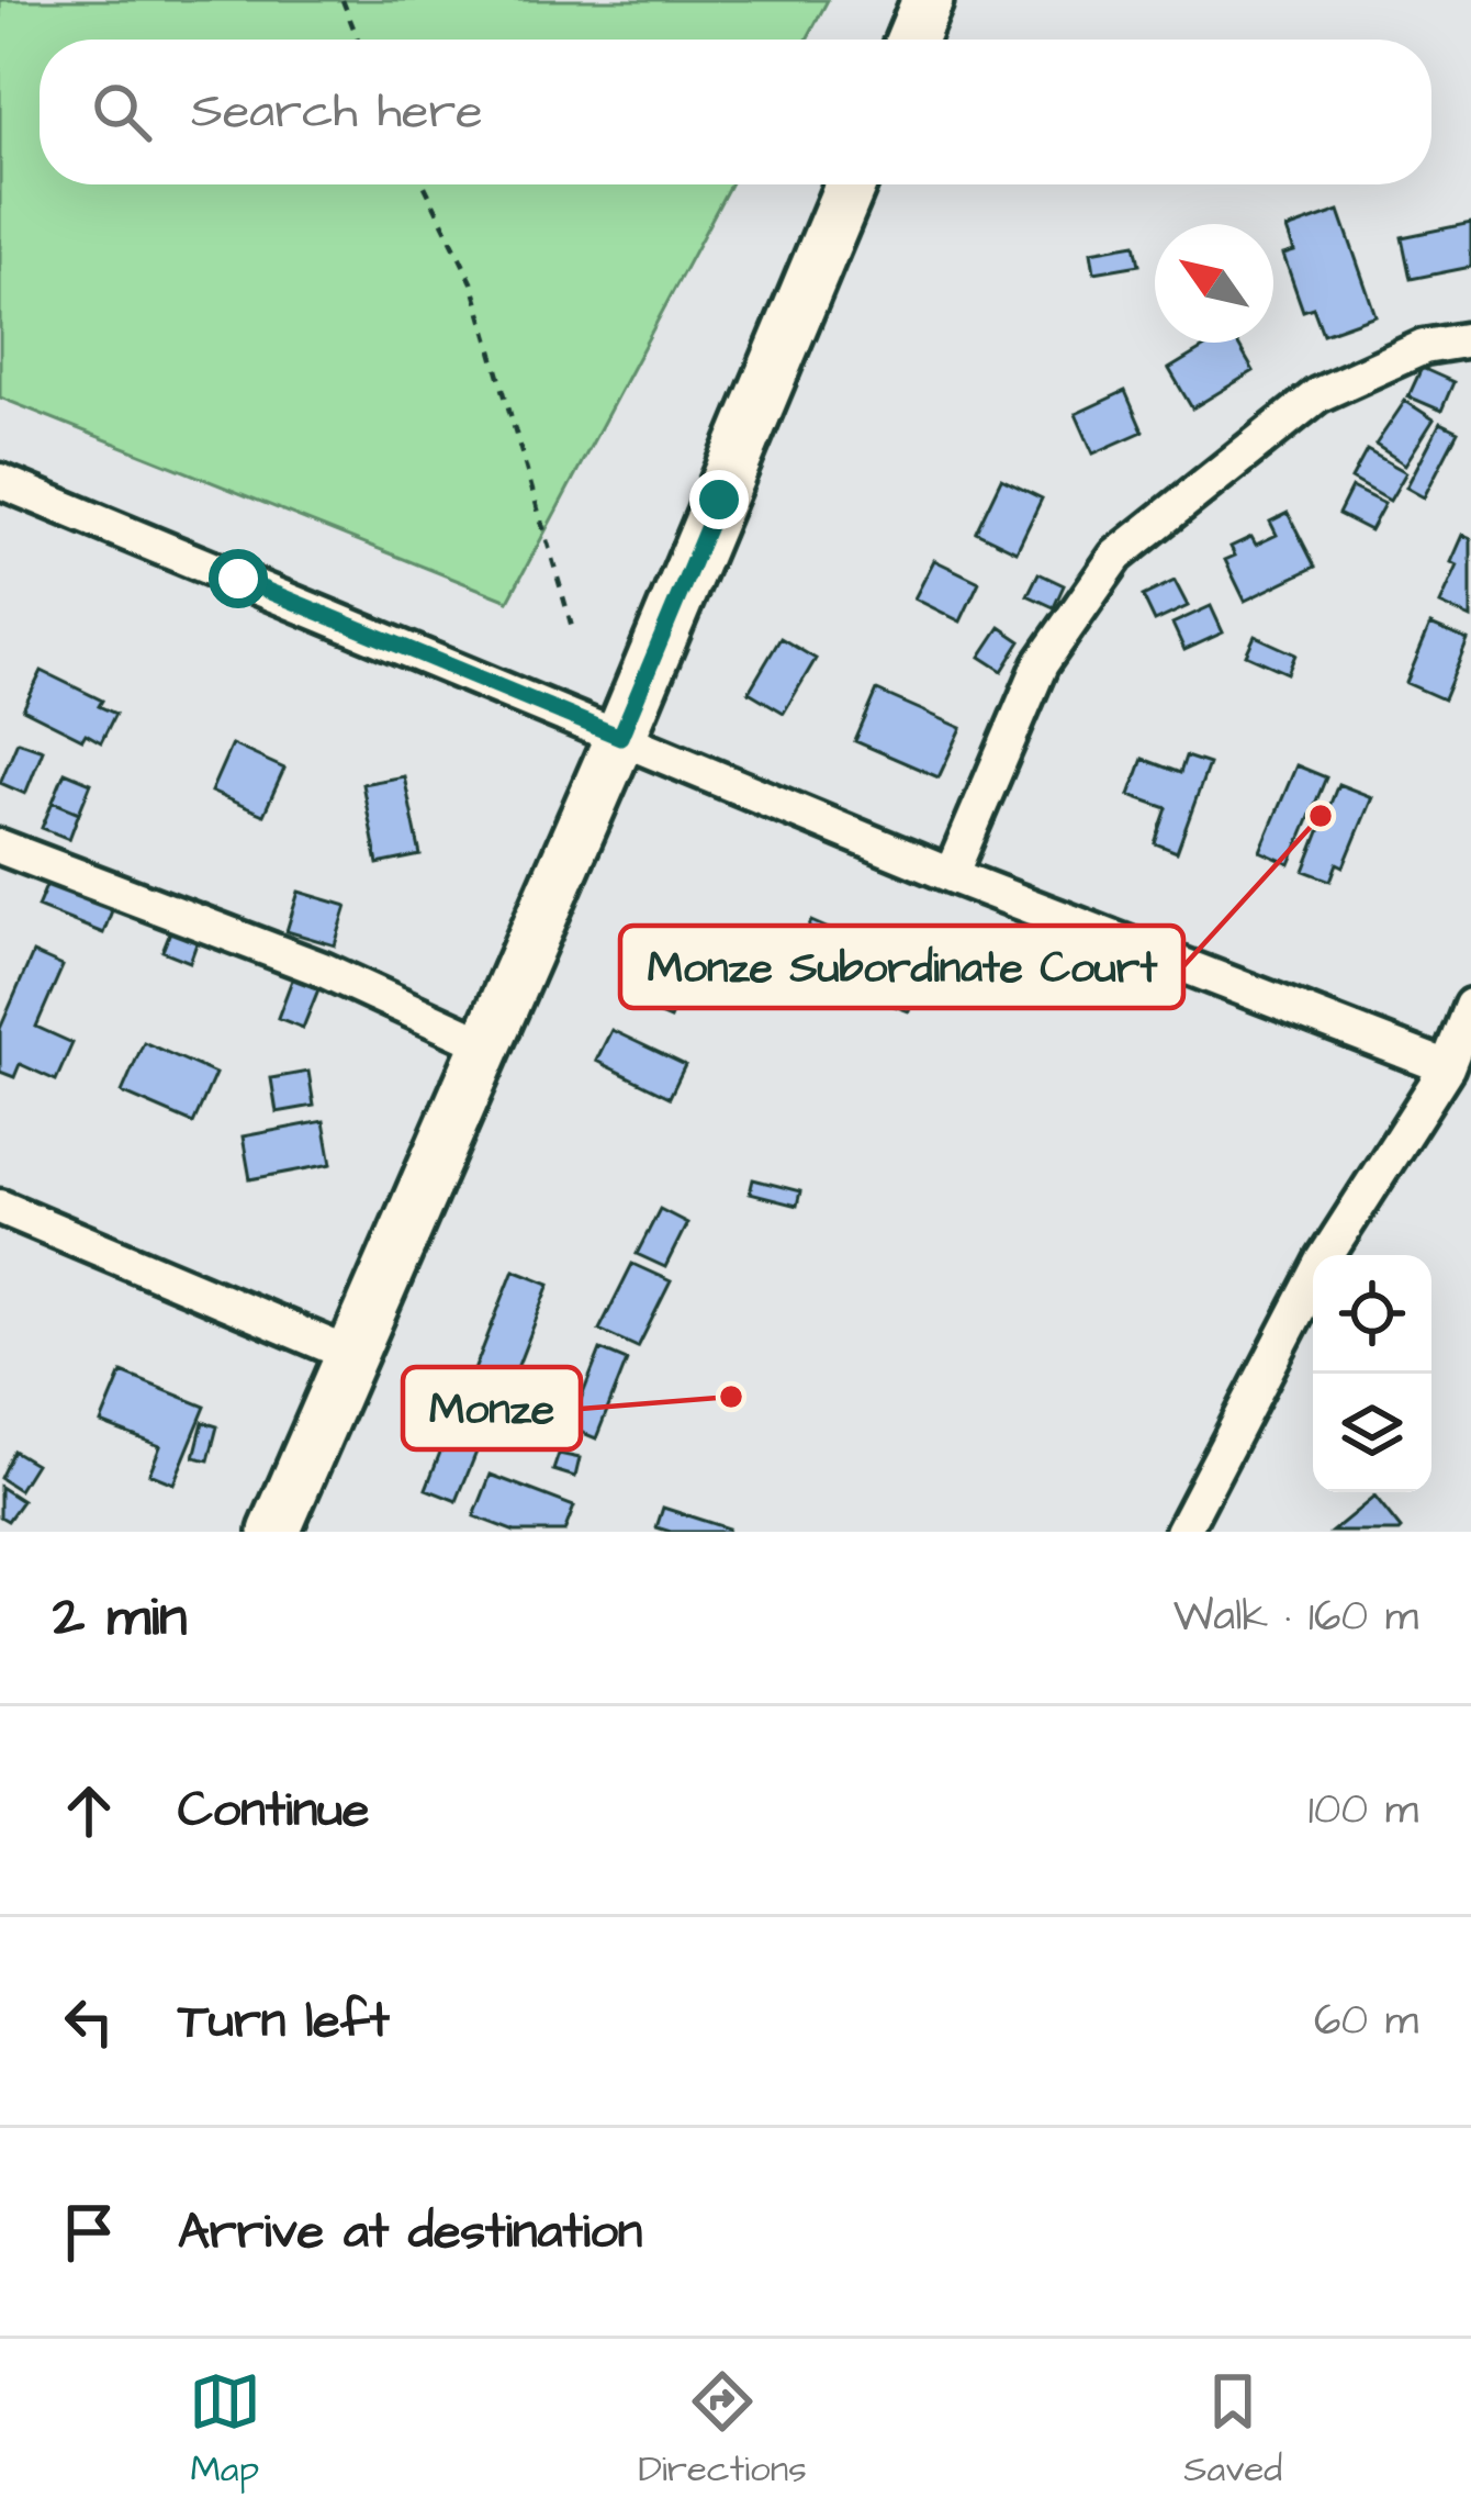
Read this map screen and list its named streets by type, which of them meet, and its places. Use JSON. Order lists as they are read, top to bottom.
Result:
{
  "places": ["Monze Subordinate Court", "Monze"],
  "north": "top left",
  "page": {
    "search": "Search here",
    "heading": ["2 min", "Walk · 160 m"],
    "list": [
      ["Continue", "100 m"],
      ["Turn left", "60 m"],
      "Arrive at destination"
    ],
    "nav": ["Map", "Directions", "Saved"]
  }
}
